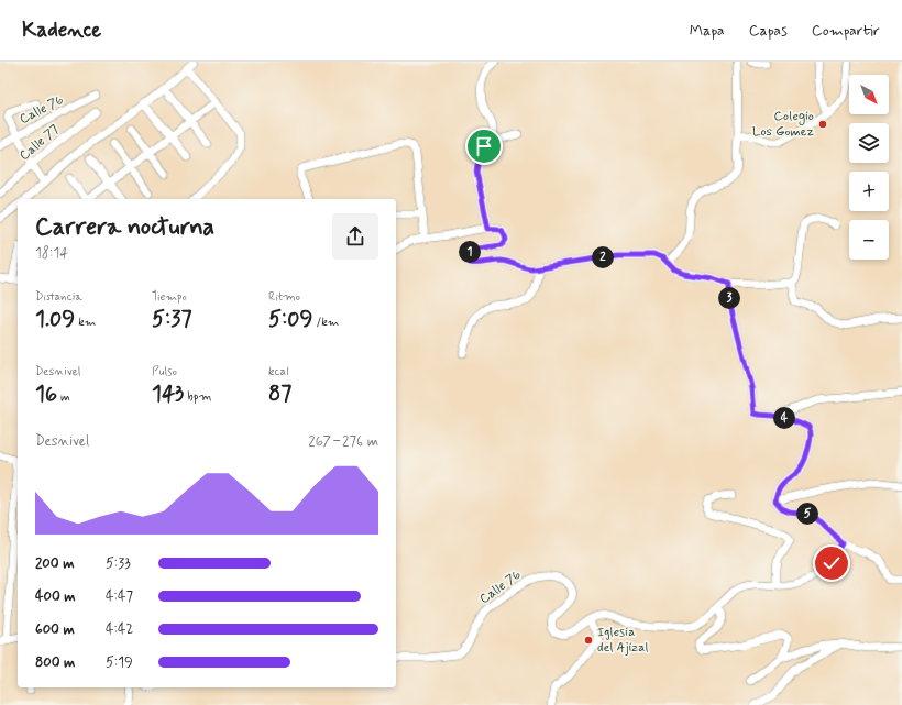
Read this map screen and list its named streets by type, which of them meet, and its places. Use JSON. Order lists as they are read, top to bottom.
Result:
{
  "streets": {
    "street": ["Calle 76", "Calle 77"]
  },
  "places": ["Colegio Los Gomez", "Iglesia del Ajizal"],
  "north": "bottom right",
  "page": {
    "header": "Kadence",
    "nav": ["Mapa", "Capas", "Compartir"],
    "map_buttons": ["+", "−"],
    "heading": ["Carrera nocturna", "18:14"],
    "pins": [
      "1",
      "2",
      "3",
      "4",
      "5"
    ],
    "stats": [
      ["Distancia", "1.09 km"],
      ["Tiempo", "5:37"],
      ["Ritmo", "5:09 /km"],
      ["Desnivel", "16 m"],
      ["Pulso", "143 bpm"],
      ["kcal", "87"]
    ],
    "chart": ["Desnivel", "267–276 m"],
    "list": [
      {
        "name": "200 m",
        "note": "5:33"
      },
      {
        "name": "400 m",
        "note": "4:47"
      },
      {
        "name": "600 m",
        "note": "4:42"
      },
      {
        "name": "800 m",
        "note": "5:19"
      }
    ]
  }
}
